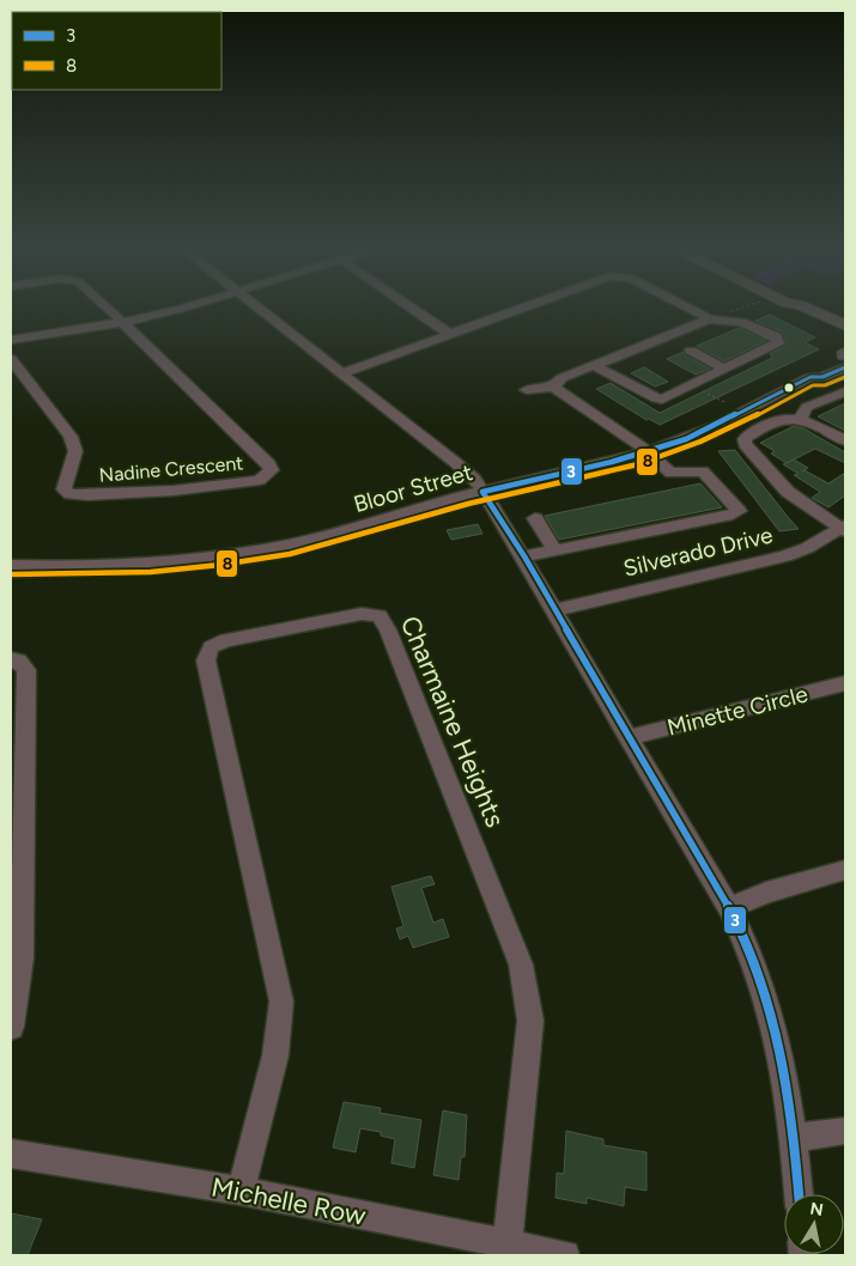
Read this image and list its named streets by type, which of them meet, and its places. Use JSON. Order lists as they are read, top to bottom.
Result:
{
  "streets": {
    "street": [
      "Nadine Crescent",
      "Bloor Street",
      "Silverado Drive",
      "Minette Circle",
      "Charmaine Heights",
      "Michelle Row"
    ]
  },
  "crossings": [
    ["Charmaine Heights", "Michelle Row"]
  ],
  "lines": ["transit line 3", "transit line 8"],
  "legend": ["3", "8"],
  "north": "top"
}
